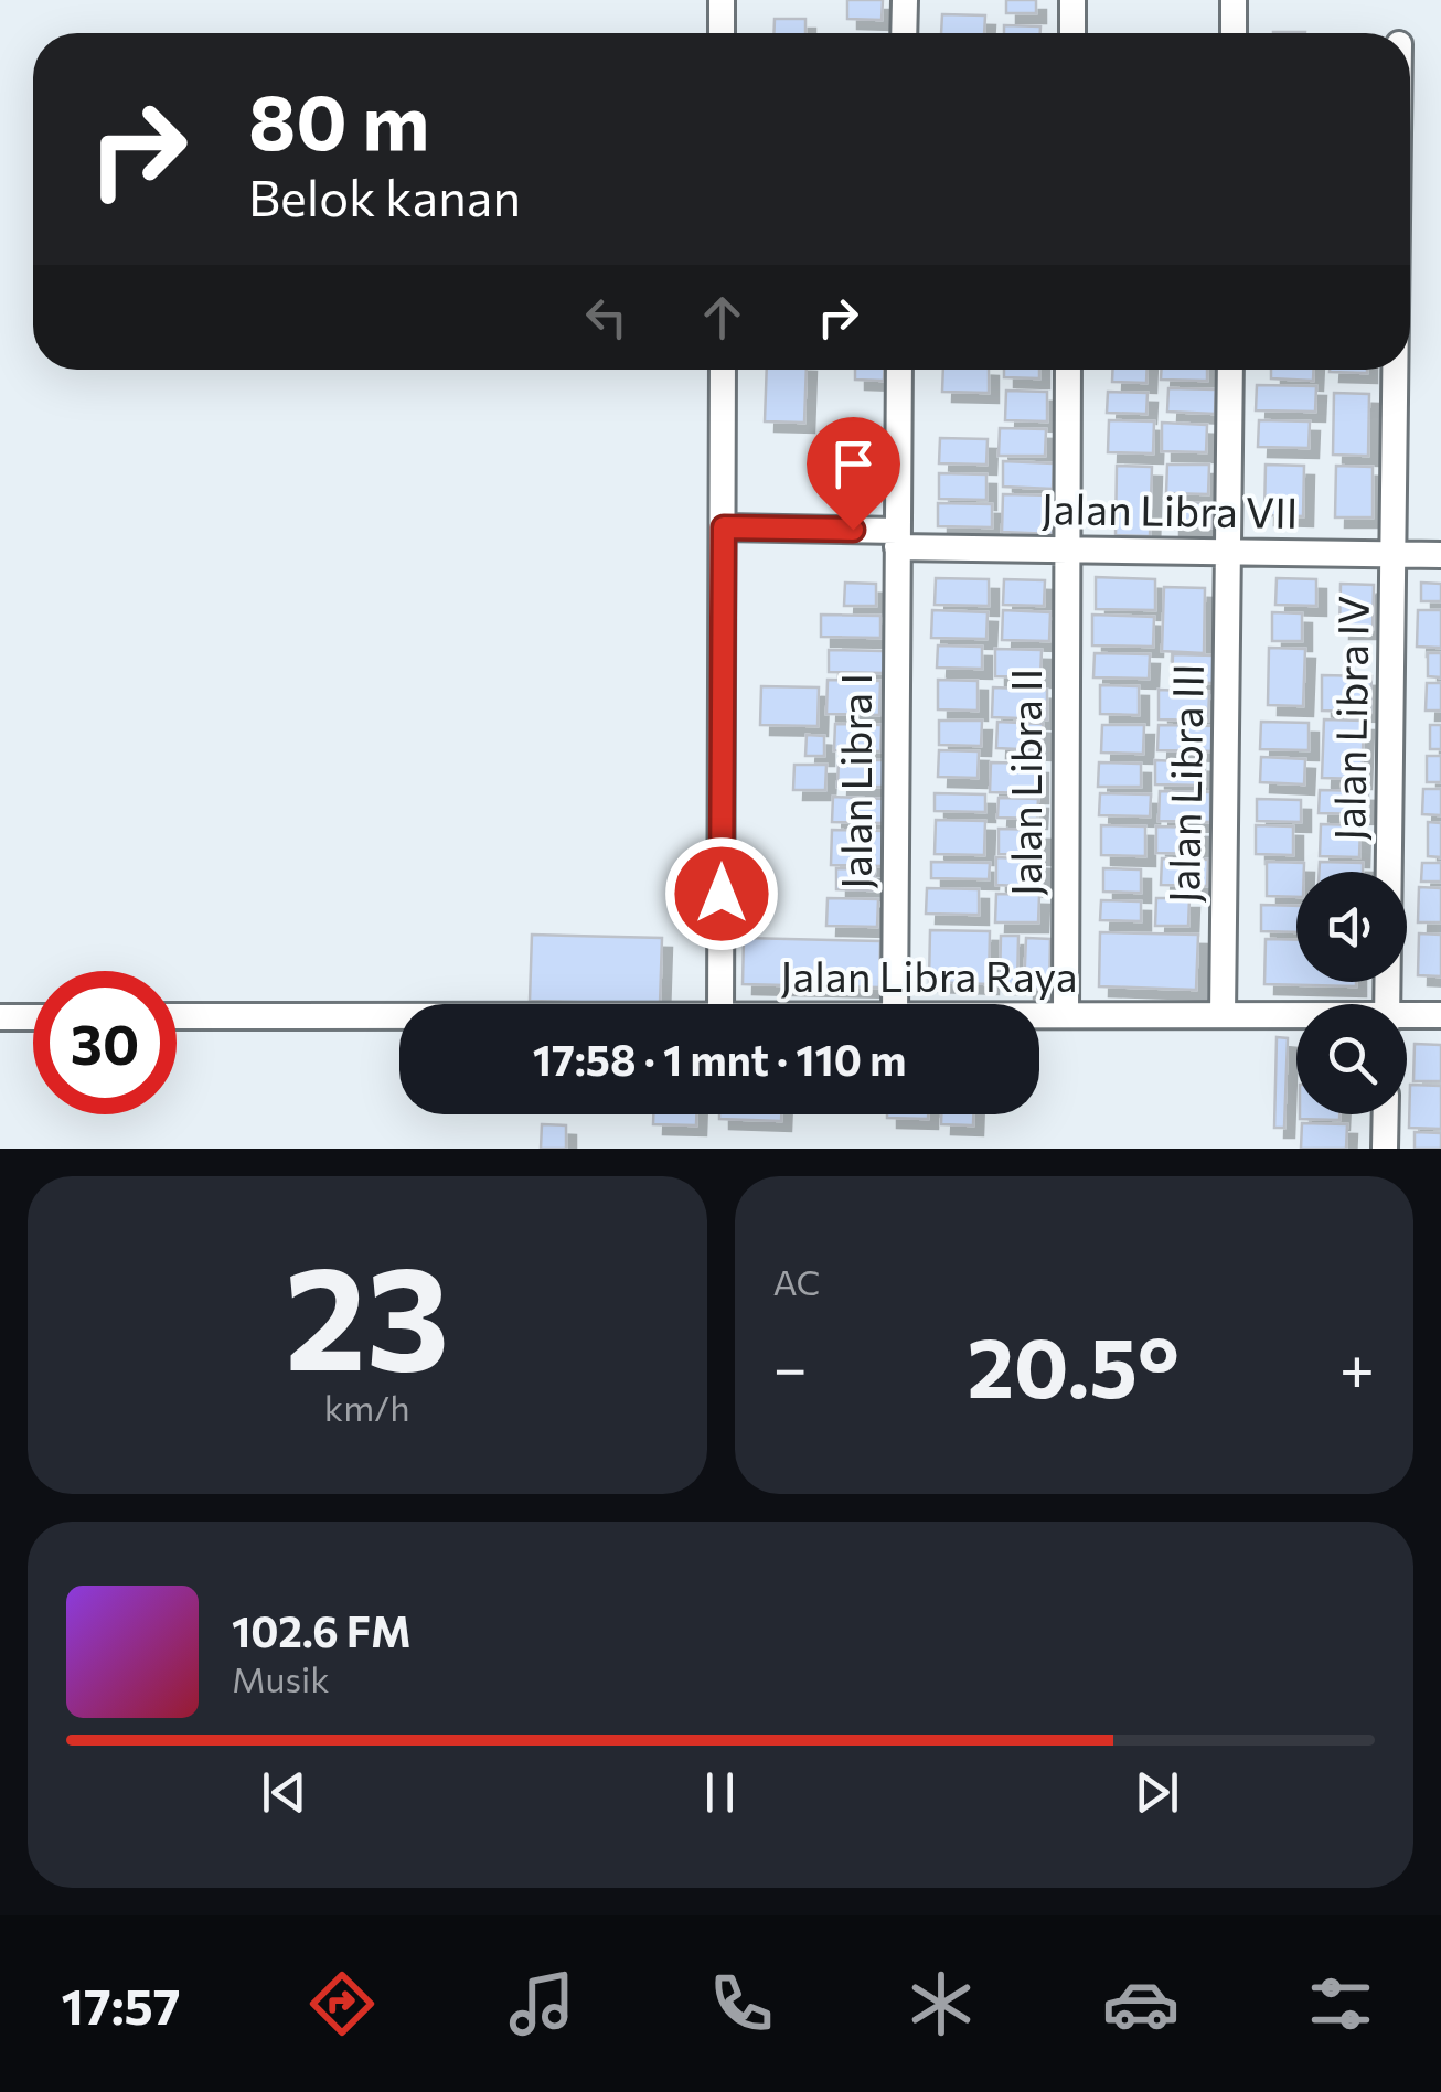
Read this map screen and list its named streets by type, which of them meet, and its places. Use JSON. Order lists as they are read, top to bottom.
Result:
{
  "streets": {
    "street": [
      "Jalan Libra VII",
      "Jalan Libra IV",
      "Jalan Libra I",
      "Jalan Libra II",
      "Jalan Libra III",
      "Jalan Libra Raya"
    ]
  },
  "crossings": [
    ["Jalan Libra VII", "Jalan Libra IV"],
    ["Jalan Libra VII", "Jalan Libra I"],
    ["Jalan Libra VII", "Jalan Libra II"],
    ["Jalan Libra VII", "Jalan Libra III"],
    ["Jalan Libra II", "Jalan Libra Raya"],
    ["Jalan Libra III", "Jalan Libra Raya"]
  ],
  "page": {
    "turn": ["80 m", "Belok kanan"],
    "limit": "30",
    "trip": "17:58 · 1 mnt · 110 m",
    "tile": [
      ["23", "km/h"],
      "AC"
    ],
    "heat": ["−", "20.5°", "+"],
    "song": ["102.6 FM", "Musik"],
    "tabs": "17:57"
  }
}
